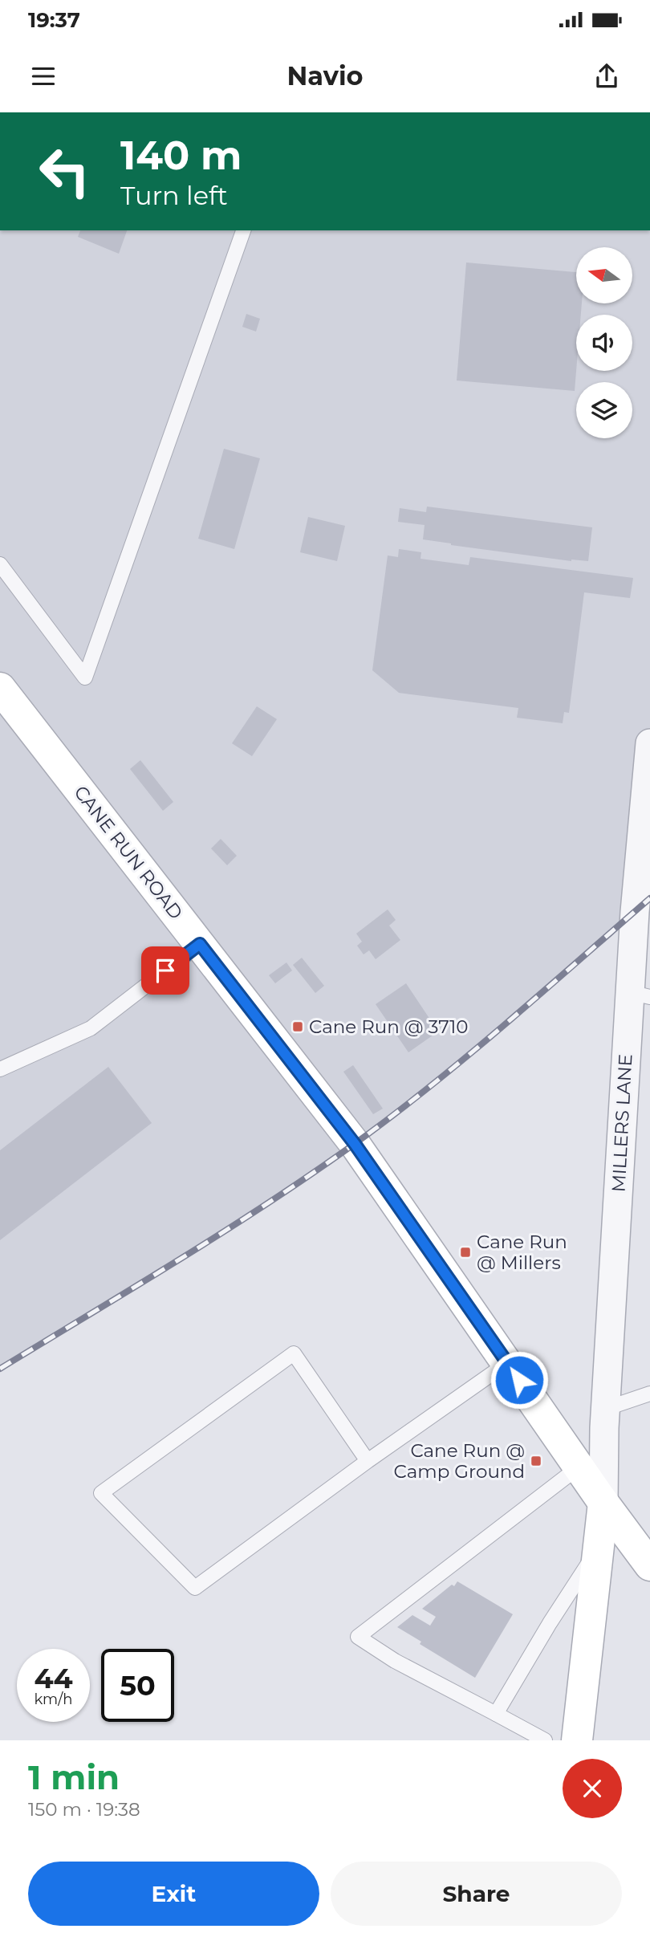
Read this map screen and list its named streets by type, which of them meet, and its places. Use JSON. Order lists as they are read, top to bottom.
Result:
{
  "streets": {
    "main road": ["CANE RUN ROAD"],
    "street": ["MILLERS LANE"]
  },
  "crossings": [
    ["CANE RUN ROAD", "MILLERS LANE"]
  ],
  "places": {
    "transit": ["Cane Run @ 3710", "Cane Run @ Millers", "Cane Run @ Camp Ground"]
  },
  "north": "left",
  "page": {
    "status": "19:37",
    "header": "Navio",
    "turn": ["140 m", "Turn left"],
    "speed": "44 km/h",
    "limit": "50",
    "heading": ["1 min", "150 m · 19:38"],
    "buttons": ["Exit", "Share"]
  }
}
